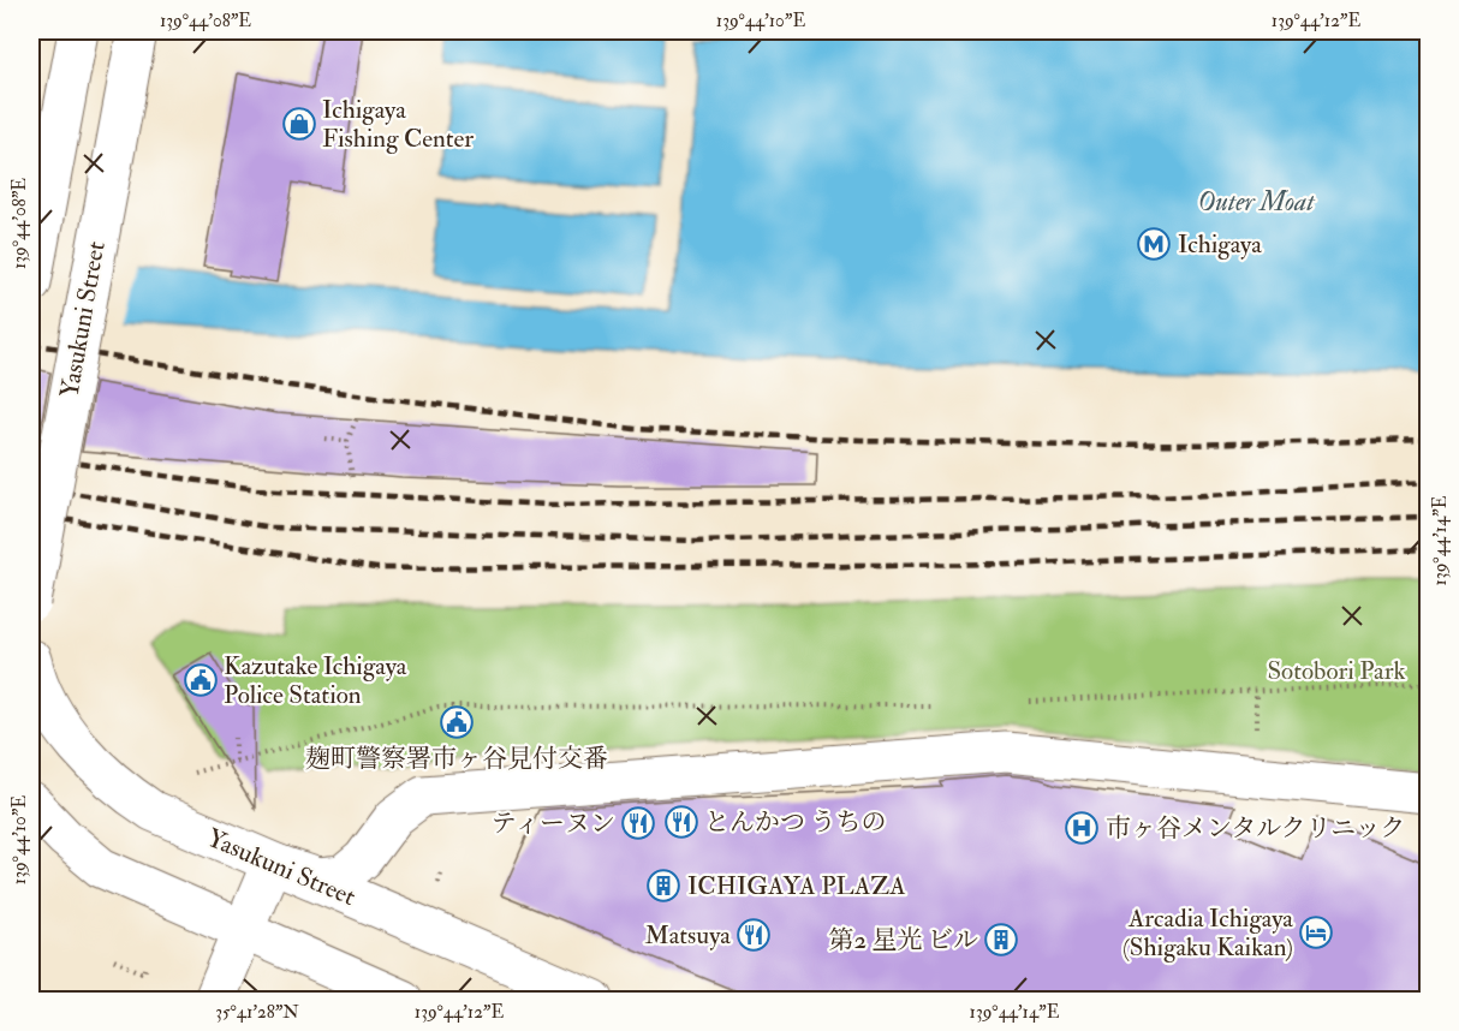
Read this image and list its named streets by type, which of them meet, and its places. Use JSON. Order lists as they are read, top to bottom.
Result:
{
  "streets": {
    "main road": ["Yasukuni Street"]
  },
  "water": ["Outer Moat"],
  "parks": ["Sotobori Park"],
  "places": {
    "shop": ["Ichigaya Fishing Center"],
    "metro station": ["Ichigaya"],
    "public building": ["Kazutake Ichigaya Police Station", "麹町警察署市ヶ谷見付交番"],
    "restaurant": ["とんかつ うちの", "ティーヌン", "Matsuya"],
    "hospital": ["市ヶ谷メンタルクリニック"],
    "building": ["ICHIGAYA PLAZA", "第2 星光 ビル"],
    "hotel": ["Arcadia Ichigaya (Shigaku Kaikan)"]
  },
  "coordinates": [
    "139°44'08\"E",
    "139°44'10\"E",
    "139°44'12\"E",
    "139°44'14\"E",
    "35°41'28\"N"
  ]
}
